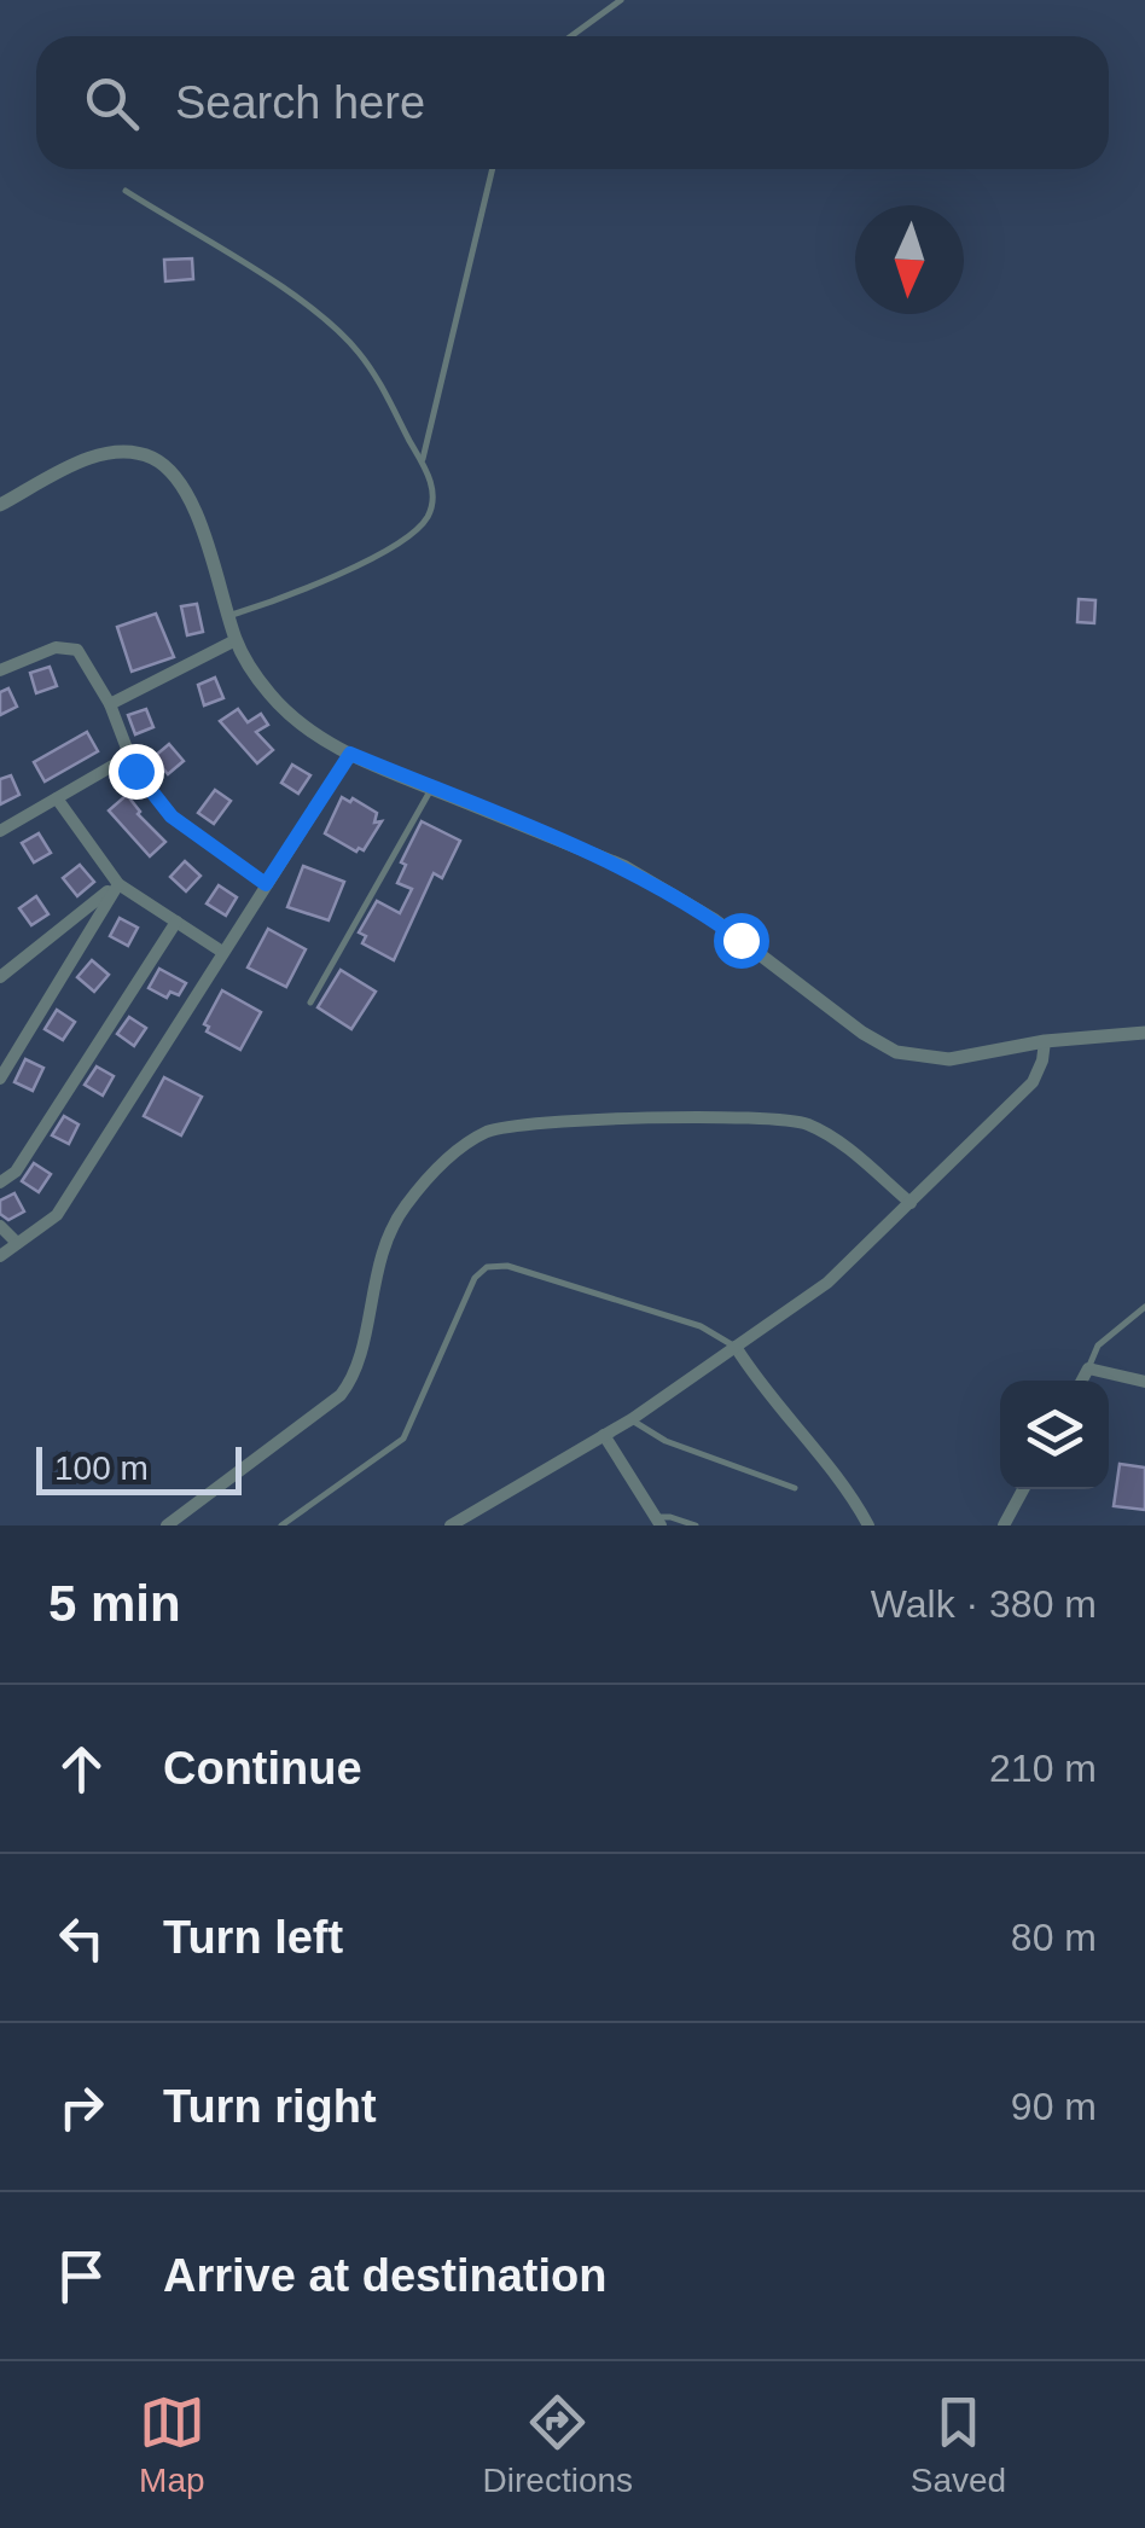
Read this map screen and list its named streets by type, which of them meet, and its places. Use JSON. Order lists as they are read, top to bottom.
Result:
{
  "scale_bar": "100 m",
  "north": "bottom",
  "page": {
    "search": "Search here",
    "scale": "100 m",
    "heading": ["5 min", "Walk · 380 m"],
    "list": [
      ["Continue", "210 m"],
      ["Turn left", "80 m"],
      ["Turn right", "90 m"],
      "Arrive at destination"
    ],
    "nav": ["Map", "Directions", "Saved"]
  }
}
